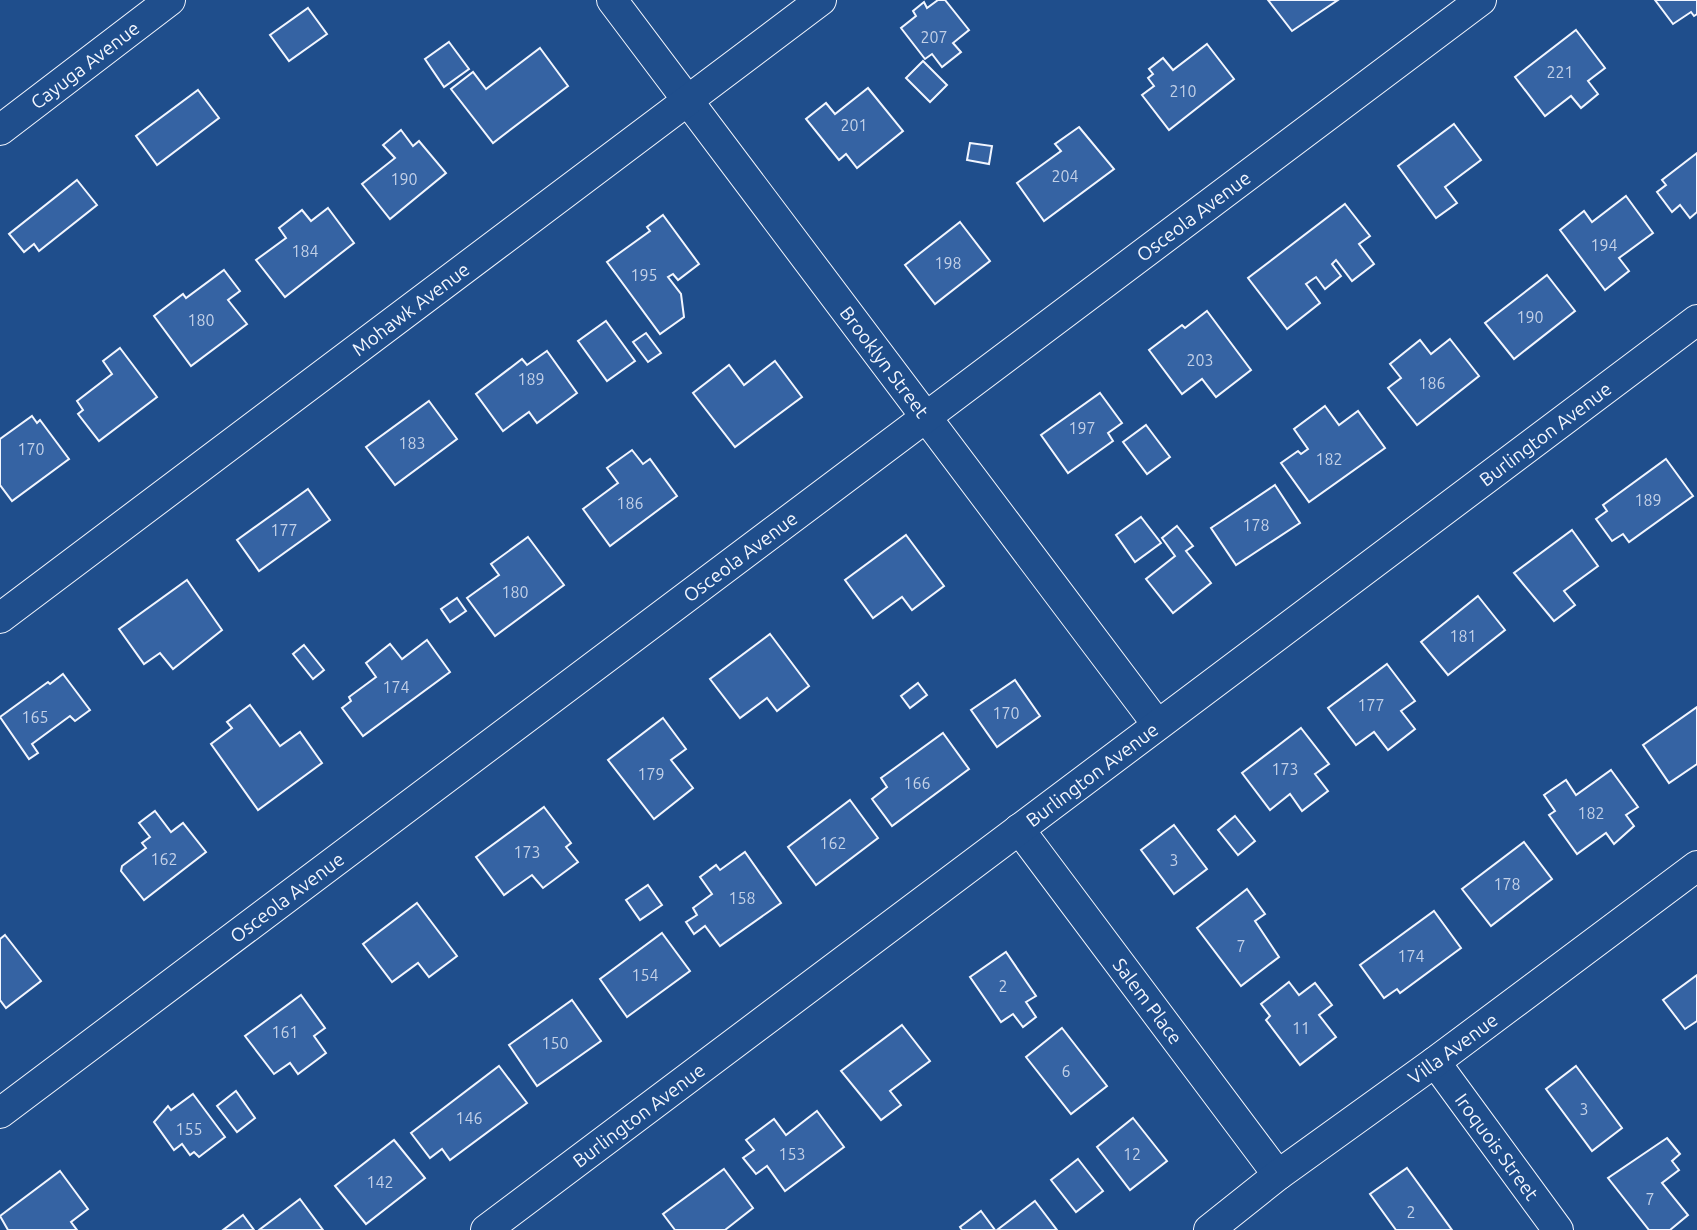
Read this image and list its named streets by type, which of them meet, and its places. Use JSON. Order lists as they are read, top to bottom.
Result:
{
  "streets": {
    "street": [
      "Cayuga Avenue",
      "Osceola Avenue",
      "Mohawk Avenue",
      "Brooklyn Street",
      "Burlington Avenue",
      "Salem Place",
      "Villa Avenue",
      "Iroquois Street"
    ]
  },
  "crossings": [
    ["Osceola Avenue", "Brooklyn Street"],
    ["Mohawk Avenue", "Brooklyn Street"],
    ["Brooklyn Street", "Burlington Avenue"],
    ["Burlington Avenue", "Salem Place"],
    ["Salem Place", "Villa Avenue"],
    ["Villa Avenue", "Iroquois Street"]
  ],
  "house_numbers": [
    "207",
    "221",
    "210",
    "201",
    "204",
    "190",
    "194",
    "184",
    "198",
    "195",
    "190",
    "180",
    "203",
    "189",
    "186",
    "197",
    "183",
    "170",
    "182",
    "189",
    "186",
    "178",
    "177",
    "180",
    "181",
    "174",
    "177",
    "170",
    "165",
    "173",
    "179",
    "166",
    "182",
    "162",
    "173",
    "162",
    "3",
    "178",
    "158",
    "7",
    "174",
    "154",
    "2",
    "11",
    "161",
    "150",
    "6",
    "3",
    "146",
    "155",
    "153",
    "12",
    "142",
    "7",
    "2"
  ]
}
